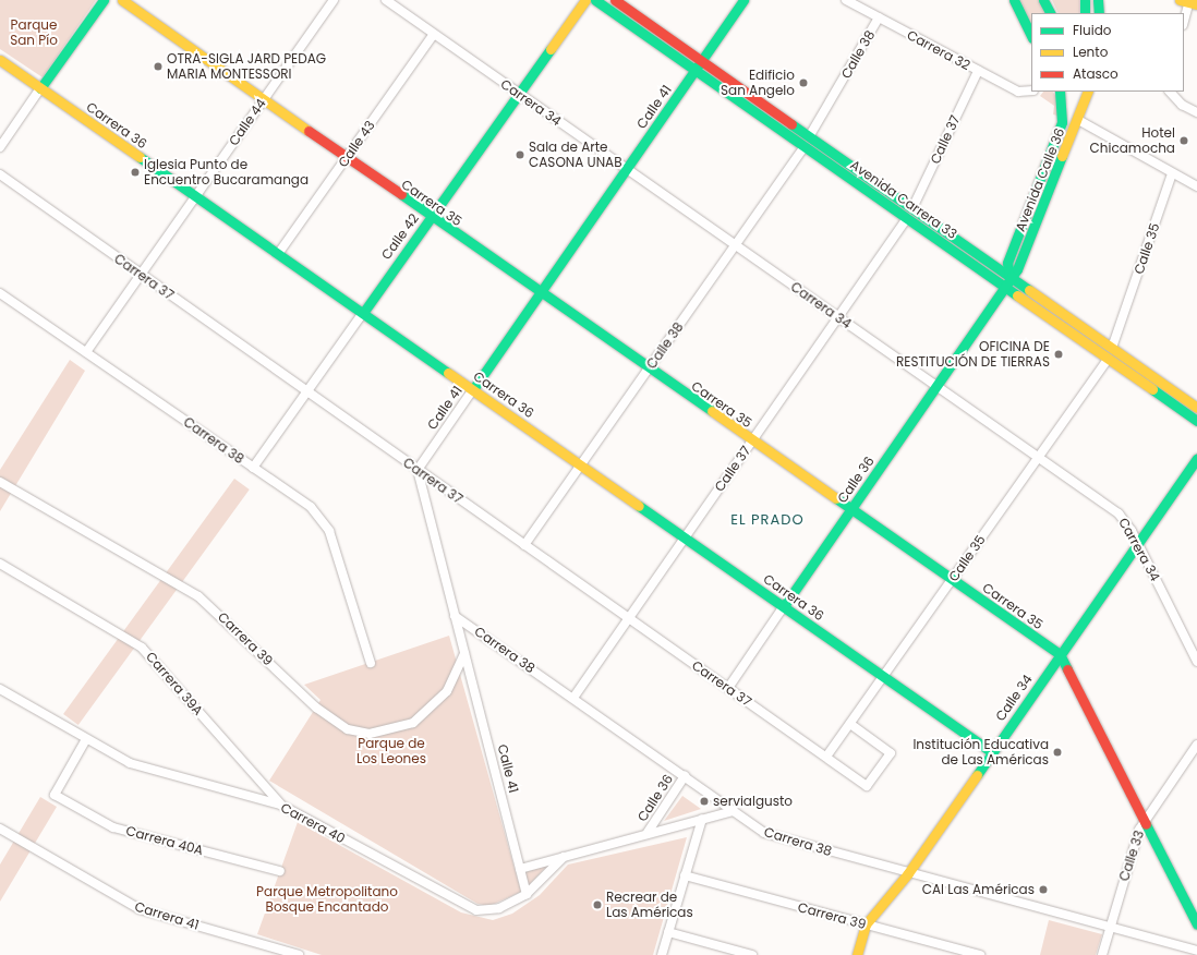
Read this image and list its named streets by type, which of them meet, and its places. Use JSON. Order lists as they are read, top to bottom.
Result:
{
  "streets": {
    "street": [
      "Carrera 32",
      "Calle 38",
      "Carrera 34",
      "Calle 41",
      "Calle 44",
      "Carrera 36",
      "Calle 37",
      "Calle 43",
      "Avenida Calle 36",
      "Avenida Carrera 33",
      "Carrera 35",
      "Calle 42",
      "Calle 35",
      "Carrera 37",
      "Carrera 38",
      "Calle 36",
      "Carrera 39",
      "Carrera 39A",
      "Calle 34",
      "Carrera 40",
      "Carrera 40A",
      "Calle 33",
      "Carrera 41"
    ]
  },
  "crossings": [
    ["Carrera 32", "Calle 38"],
    ["Carrera 32", "Calle 37"],
    ["Calle 38", "Carrera 34"],
    ["Calle 38", "Carrera 36"],
    ["Calle 38", "Avenida Carrera 33"],
    ["Calle 38", "Carrera 35"],
    ["Calle 38", "Carrera 37"],
    ["Carrera 34", "Calle 41"],
    ["Carrera 34", "Calle 37"],
    ["Carrera 34", "Calle 43"],
    ["Carrera 34", "Calle 42"],
    ["Carrera 34", "Calle 35"],
    ["Carrera 34", "Calle 36"],
    ["Carrera 34", "Calle 34"],
    ["Calle 41", "Carrera 36"],
    ["Calle 41", "Avenida Carrera 33"],
    ["Calle 41", "Carrera 35"],
    ["Calle 41", "Carrera 37"],
    ["Calle 41", "Carrera 38"],
    ["Calle 41", "Carrera 39"],
    ["Calle 41", "Carrera 40"],
    ["Calle 44", "Carrera 36"],
    ["Calle 44", "Carrera 35"],
    ["Calle 44", "Carrera 37"],
    ["Calle 44", "Carrera 38"],
    ["Carrera 36", "Calle 37"],
    ["Carrera 36", "Calle 43"],
    ["Carrera 36", "Calle 42"],
    ["Carrera 36", "Calle 35"],
    ["Carrera 36", "Calle 36"],
    ["Carrera 36", "Calle 34"],
    ["Calle 37", "Avenida Carrera 33"],
    ["Calle 37", "Carrera 35"],
    ["Calle 37", "Carrera 37"],
    ["Calle 37", "Carrera 38"],
    ["Calle 43", "Carrera 35"],
    ["Avenida Calle 36", "Avenida Carrera 33"],
    ["Avenida Calle 36", "Calle 36"],
    ["Avenida Carrera 33", "Calle 35"],
    ["Avenida Carrera 33", "Calle 36"],
    ["Carrera 35", "Calle 42"],
    ["Carrera 35", "Calle 35"],
    ["Carrera 35", "Calle 36"],
    ["Carrera 35", "Calle 34"],
    ["Carrera 35", "Calle 33"],
    ["Calle 42", "Carrera 37"],
    ["Calle 42", "Carrera 38"],
    ["Calle 35", "Carrera 37"],
    ["Carrera 37", "Calle 36"],
    ["Carrera 38", "Calle 36"],
    ["Carrera 38", "Calle 34"],
    ["Carrera 38", "Carrera 40"],
    ["Carrera 38", "Calle 33"],
    ["Calle 36", "Carrera 40"],
    ["Carrera 39", "Calle 34"],
    ["Carrera 39A", "Carrera 40"],
    ["Carrera 40", "Carrera 40A"]
  ],
  "districts": ["EL PRADO"],
  "parks": ["Parque San Pío", "Parque de Los Leones", "Parque Metropolitano Bosque Encantado"],
  "places": [
    "OTRA-SIGLA JARD PEDAG MARIA MONTESSORI",
    "Edificio San Angelo",
    "Hotel Chicamocha",
    "Sala de Arte CASONA UNAB",
    "Iglesia Punto de Encuentro Bucaramanga",
    "OFICINA DE RESTITUCIÓN DE TIERRAS",
    "Institución Educativa de Las Américas",
    "servialgusto",
    "CAI Las Américas",
    "Recrear de Las Américas"
  ],
  "legend": ["Fluido", "Lento", "Atasco"]
}
